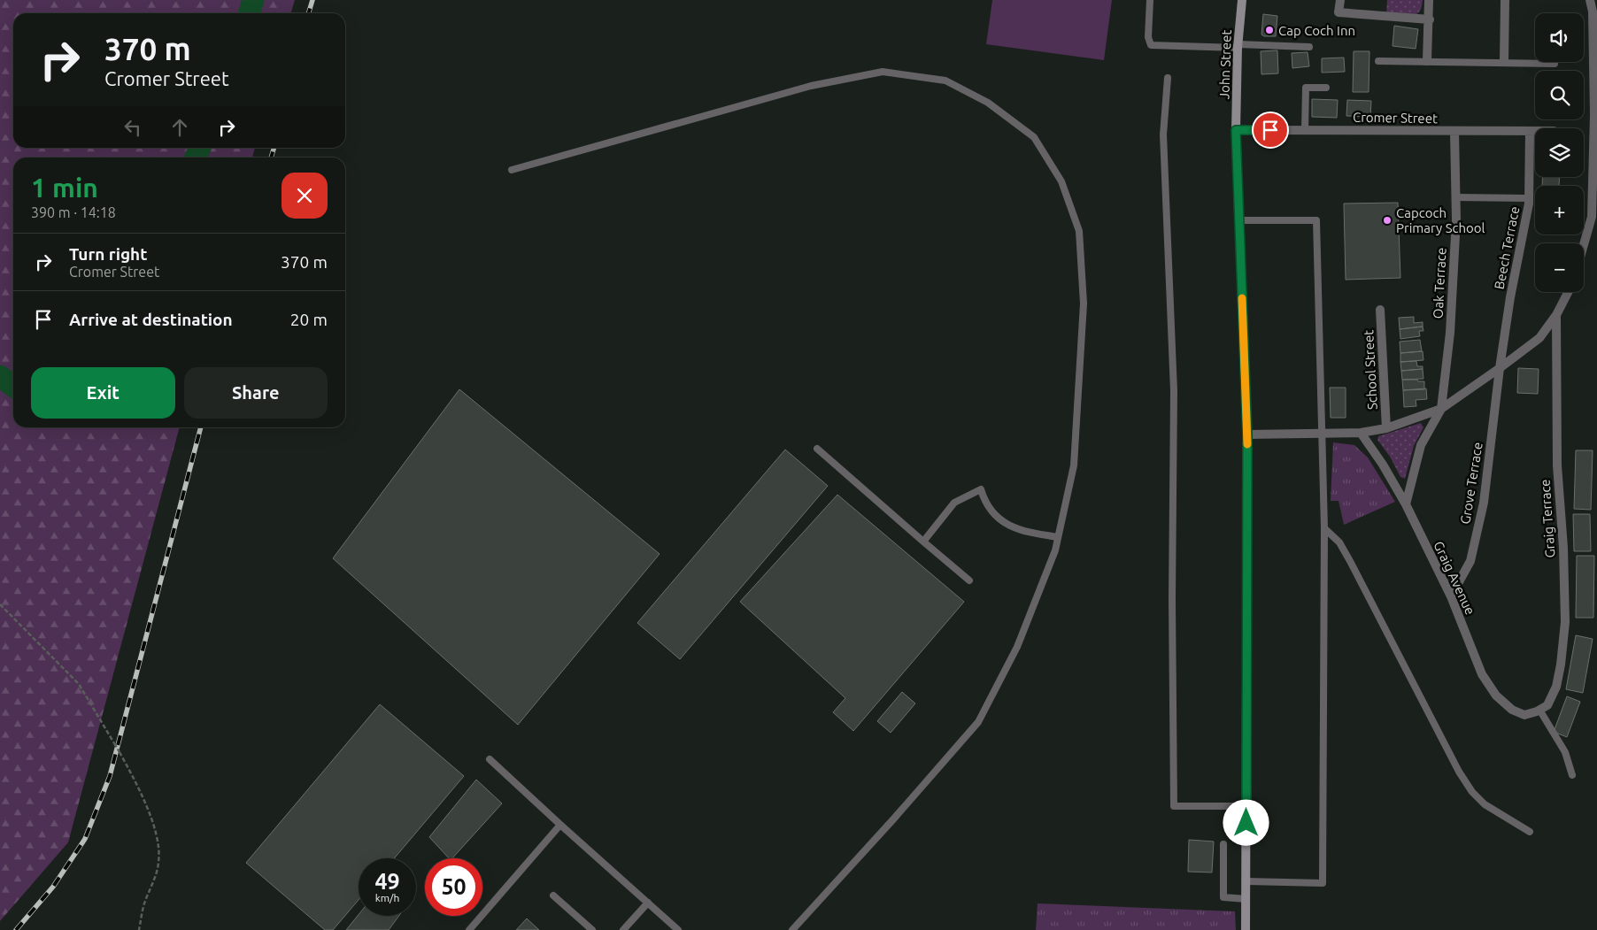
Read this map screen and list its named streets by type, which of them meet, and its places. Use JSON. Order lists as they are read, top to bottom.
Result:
{
  "streets": {
    "main road": ["John Street"],
    "street": [
      "Cromer Street",
      "Beech Terrace",
      "Oak Terrace",
      "School Street",
      "Grove Terrace",
      "Graig Terrace",
      "Graig Avenue"
    ]
  },
  "crossings": [
    ["John Street", "Cromer Street"],
    ["Cromer Street", "Beech Terrace"],
    ["Cromer Street", "Oak Terrace"],
    ["Beech Terrace", "Grove Terrace"],
    ["Grove Terrace", "Graig Avenue"],
    ["Graig Terrace", "Graig Avenue"]
  ],
  "places": ["Cap Coch Inn", "Capcoch Primary School"],
  "page": {
    "map_buttons": ["+", "−"],
    "turn": ["370 m", "Cromer Street"],
    "heading": ["1 min", "390 m · 14:18"],
    "list": [
      {
        "name": "Turn right",
        "note": "Cromer Street",
        "value": "370 m"
      },
      {
        "name": "Arrive at destination",
        "value": "20 m"
      }
    ],
    "buttons": ["Exit", "Share"],
    "speed": "49 km/h",
    "limit": "50"
  }
}
